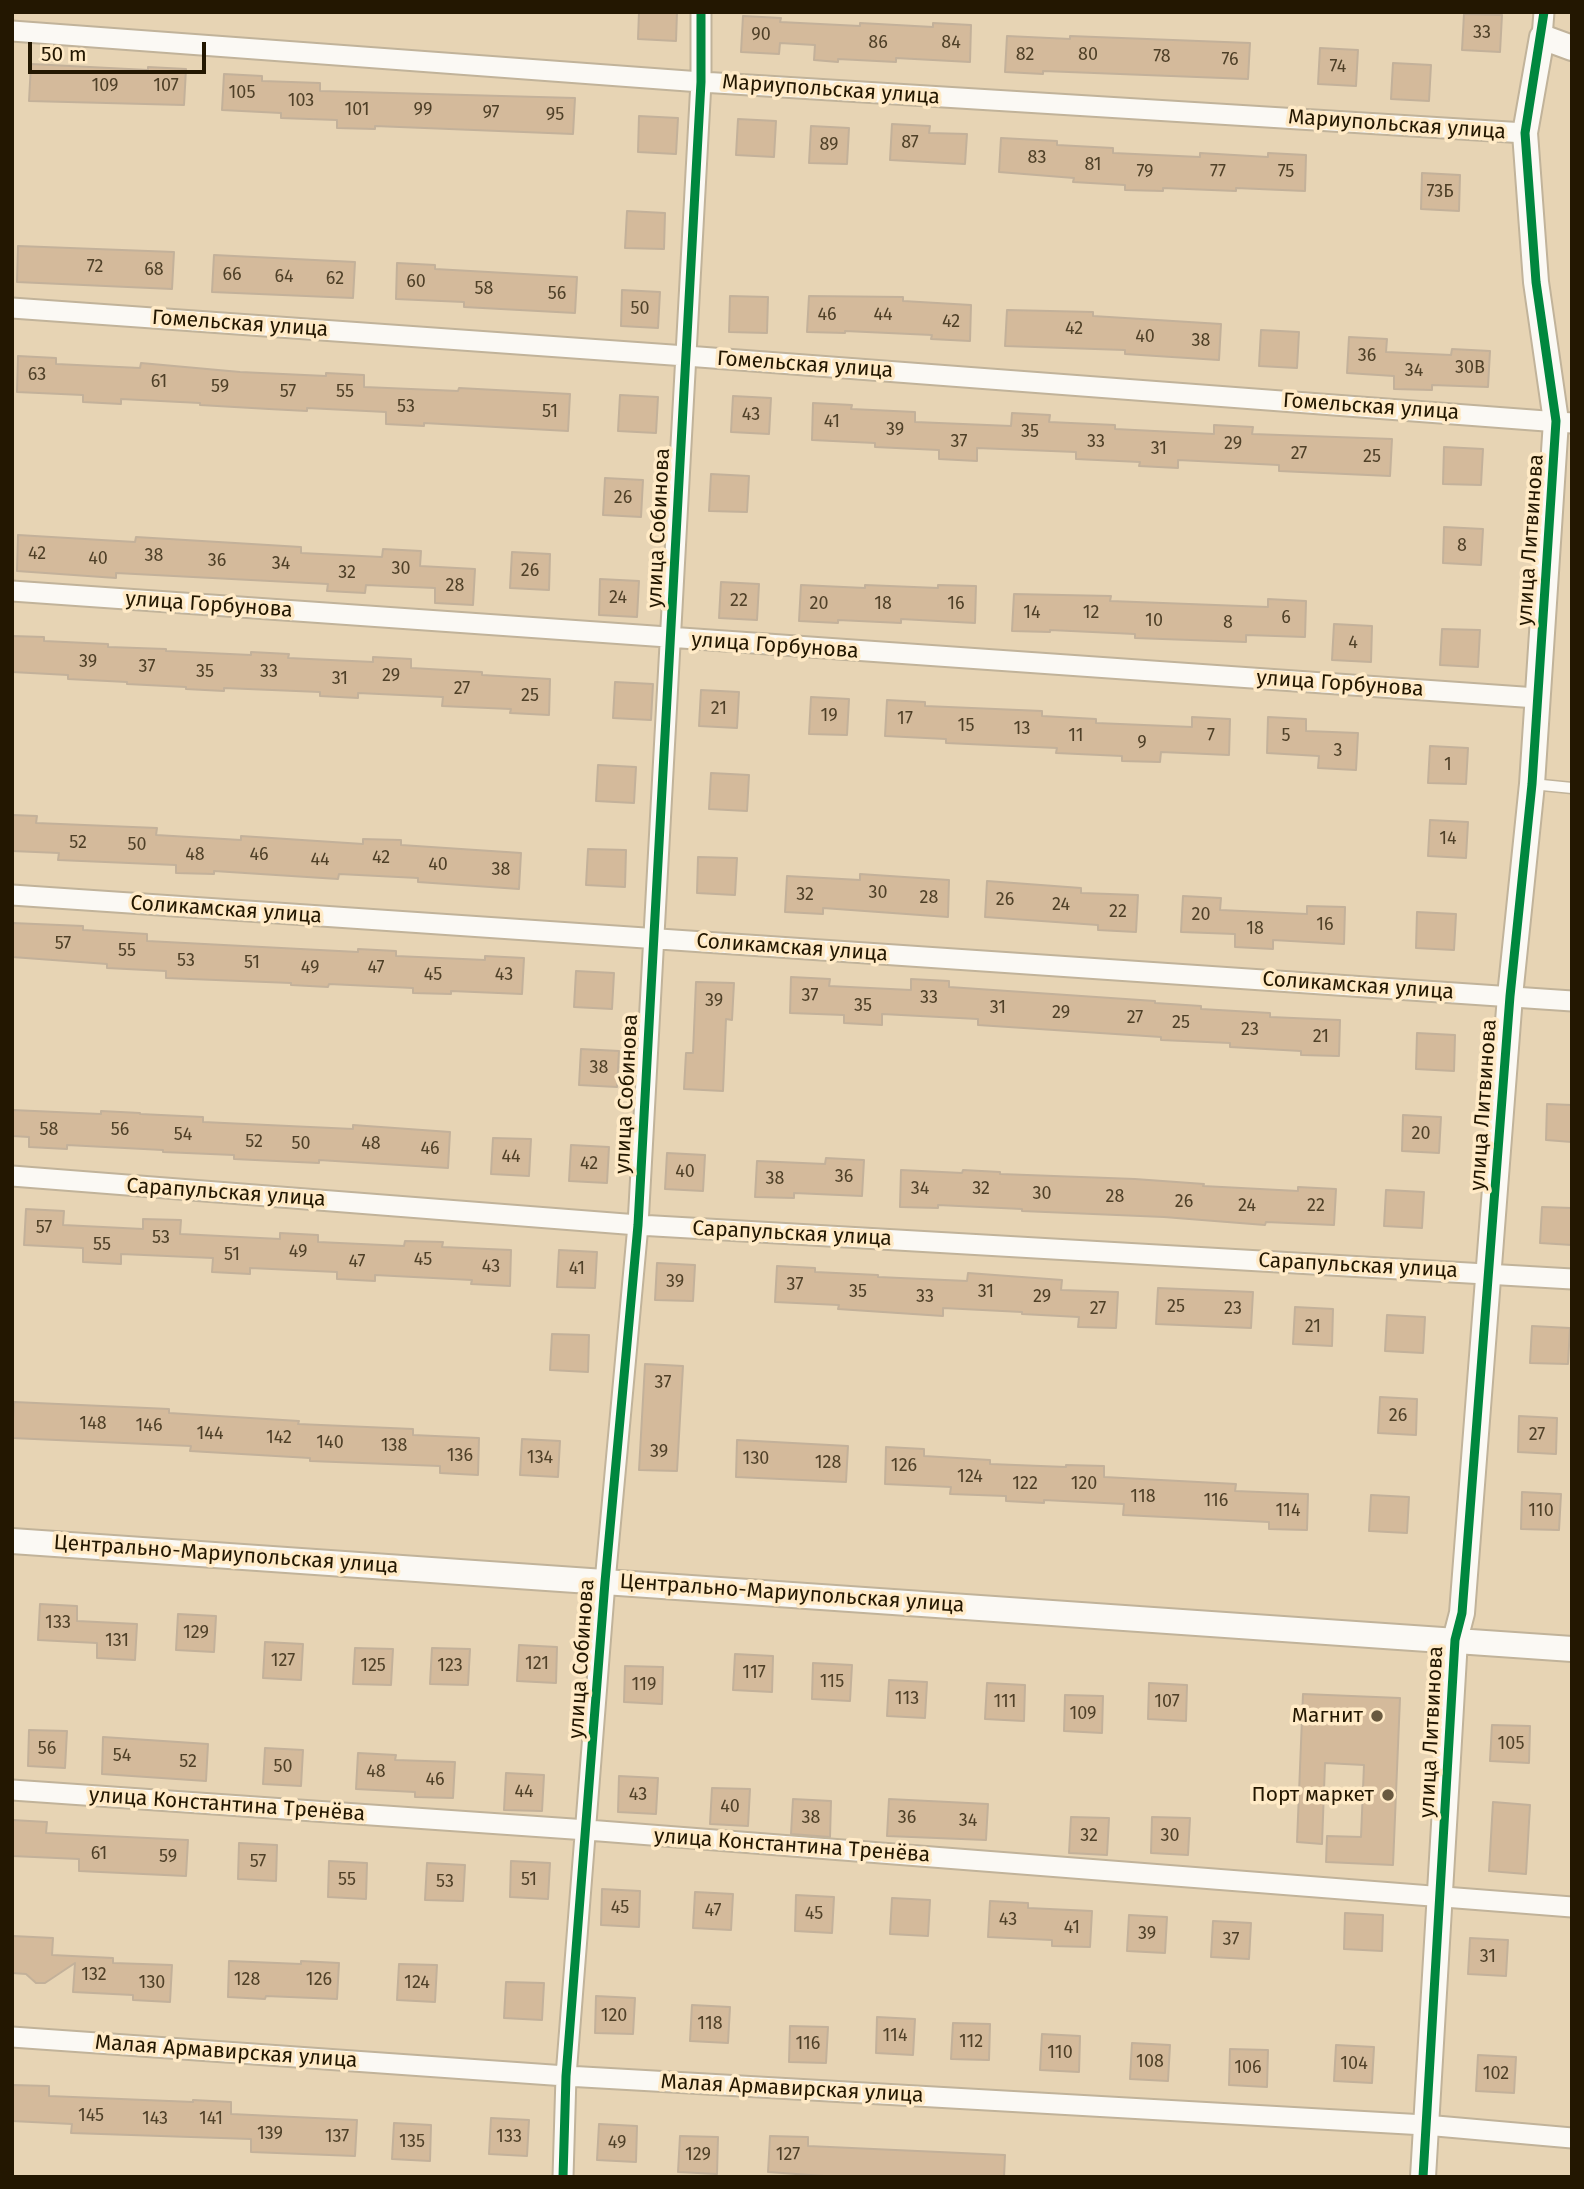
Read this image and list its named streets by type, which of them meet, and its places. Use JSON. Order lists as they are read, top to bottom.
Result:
{
  "streets": {
    "street": [
      "Мариупольская улица",
      "Гомельская улица",
      "улица Собинова",
      "улица Литвинова",
      "улица Горбунова",
      "Соликамская улица",
      "Сарапульская улица",
      "Центрально-Мариупольская улица",
      "улица Константина Тренёва",
      "Малая Армавирская улица"
    ]
  },
  "crossings": [
    ["Мариупольская улица", "улица Собинова"],
    ["Мариупольская улица", "улица Литвинова"],
    ["Гомельская улица", "улица Собинова"],
    ["Гомельская улица", "улица Литвинова"],
    ["улица Собинова", "улица Горбунова"],
    ["улица Собинова", "Соликамская улица"],
    ["улица Собинова", "Сарапульская улица"],
    ["улица Собинова", "Центрально-Мариупольская улица"],
    ["улица Собинова", "улица Константина Тренёва"],
    ["улица Собинова", "Малая Армавирская улица"],
    ["улица Литвинова", "улица Горбунова"],
    ["улица Литвинова", "Соликамская улица"],
    ["улица Литвинова", "Сарапульская улица"],
    ["улица Литвинова", "Центрально-Мариупольская улица"],
    ["улица Литвинова", "улица Константина Тренёва"],
    ["улица Литвинова", "Малая Армавирская улица"]
  ],
  "places": ["Магнит", "Порт маркет"],
  "house_numbers": [
    "33",
    "90",
    "86",
    "84",
    "82",
    "80",
    "78",
    "76",
    "74",
    "109",
    "107",
    "105",
    "103",
    "101",
    "99",
    "97",
    "95",
    "87",
    "89",
    "83",
    "81",
    "79",
    "77",
    "75",
    "73Б",
    "72",
    "68",
    "66",
    "64",
    "62",
    "60",
    "58",
    "56",
    "50",
    "46",
    "44",
    "42",
    "42",
    "40",
    "38",
    "36",
    "30В",
    "34",
    "63",
    "61",
    "59",
    "57",
    "55",
    "53",
    "51",
    "43",
    "41",
    "39",
    "35",
    "37",
    "33",
    "29",
    "31",
    "27",
    "25",
    "26",
    "8",
    "42",
    "38",
    "40",
    "36",
    "34",
    "30",
    "26",
    "32",
    "28",
    "24",
    "22",
    "20",
    "18",
    "16",
    "14",
    "12",
    "6",
    "10",
    "8",
    "4",
    "39",
    "37",
    "35",
    "33",
    "29",
    "31",
    "27",
    "25",
    "21",
    "19",
    "17",
    "15",
    "13",
    "11",
    "7",
    "5",
    "9",
    "3",
    "1",
    "14",
    "52",
    "50",
    "48",
    "46",
    "42",
    "44",
    "40",
    "38",
    "30",
    "32",
    "28",
    "26",
    "24",
    "22",
    "20",
    "16",
    "18",
    "57",
    "55",
    "53",
    "51",
    "49",
    "47",
    "45",
    "43",
    "37",
    "33",
    "39",
    "35",
    "31",
    "29",
    "27",
    "25",
    "23",
    "21",
    "38",
    "58",
    "56",
    "20",
    "54",
    "52",
    "50",
    "48",
    "46",
    "44",
    "42",
    "40",
    "36",
    "38",
    "34",
    "32",
    "30",
    "28",
    "26",
    "24",
    "22",
    "57",
    "53",
    "55",
    "49",
    "51",
    "45",
    "47",
    "43",
    "41",
    "39",
    "37",
    "35",
    "31",
    "33",
    "29",
    "25",
    "27",
    "23",
    "21",
    "37",
    "26",
    "148",
    "146",
    "144",
    "27",
    "142",
    "140",
    "138",
    "39",
    "136",
    "134",
    "130",
    "128",
    "126",
    "124",
    "122",
    "120",
    "118",
    "116",
    "114",
    "110",
    "133",
    "129",
    "131",
    "127",
    "121",
    "125",
    "123",
    "117",
    "115",
    "119",
    "113",
    "111",
    "107",
    "109",
    "105",
    "56",
    "54",
    "52",
    "50",
    "48",
    "46",
    "44",
    "43",
    "40",
    "38",
    "36",
    "34",
    "32",
    "30",
    "61",
    "59",
    "57",
    "55",
    "51",
    "53",
    "45",
    "47",
    "45",
    "43",
    "41",
    "39",
    "37",
    "31",
    "132",
    "128",
    "126",
    "130",
    "124",
    "120",
    "118",
    "114",
    "112",
    "116",
    "110",
    "108",
    "104",
    "106",
    "102",
    "145",
    "143",
    "141",
    "139",
    "137",
    "133",
    "135",
    "49",
    "129",
    "127"
  ],
  "scale_bar": "50 m"
}
